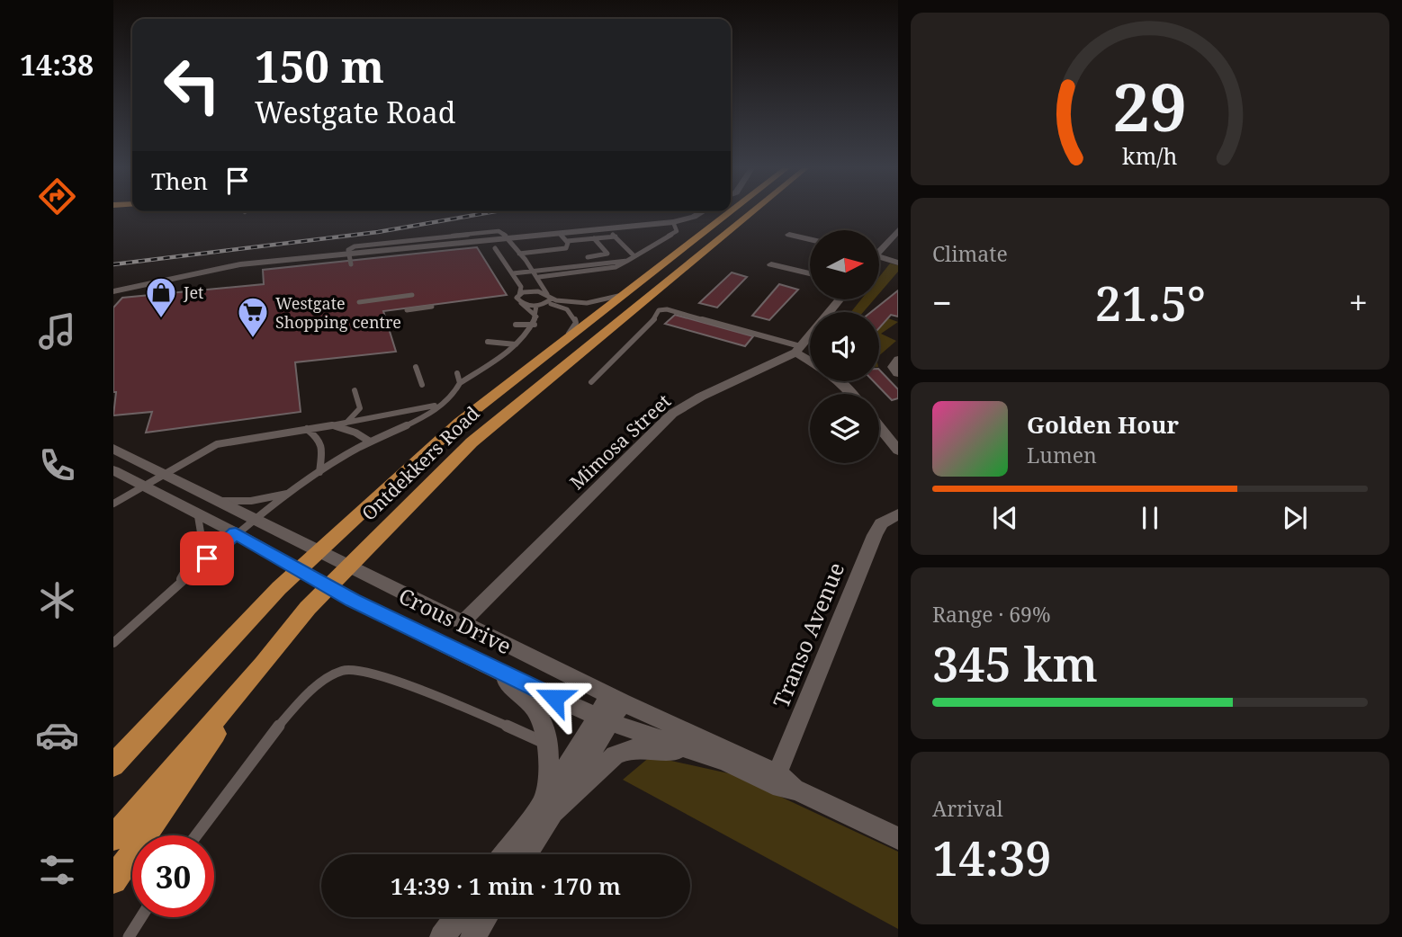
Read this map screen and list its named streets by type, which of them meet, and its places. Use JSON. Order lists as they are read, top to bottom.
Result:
{
  "streets": {
    "main road": ["Ontdekkers Road"],
    "street": ["Mimosa Street", "Crous Drive", "Transo Avenue"]
  },
  "crossings": [
    ["Mimosa Street", "Crous Drive"],
    ["Crous Drive", "Transo Avenue"]
  ],
  "places": {
    "shop": ["Jet"],
    "supermarket": ["Westgate Shopping centre"]
  },
  "north": "right",
  "page": {
    "tabs": "14:38",
    "turn": ["150 m", "Westgate Road"],
    "then": "Then",
    "tile": [
      "Climate",
      ["Range · 69%", "345 km"],
      ["Arrival", "14:39"]
    ],
    "heat": ["−", "21.5°", "+"],
    "song": ["Golden Hour", "Lumen"],
    "limit": "30",
    "trip": "14:39 · 1 min · 170 m",
    "gauge": ["29", "km/h"]
  }
}
